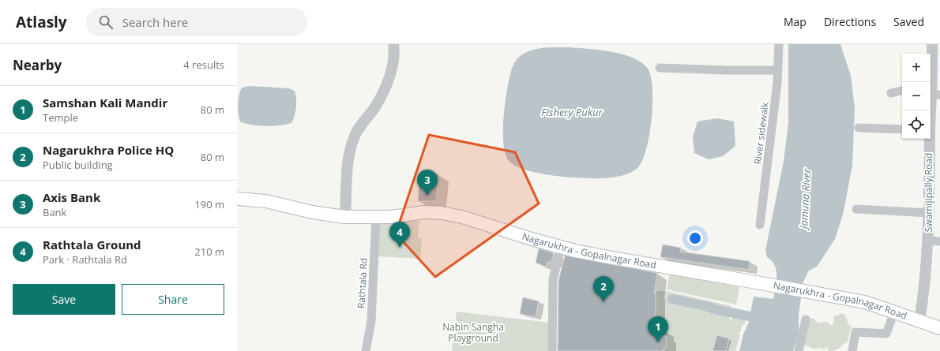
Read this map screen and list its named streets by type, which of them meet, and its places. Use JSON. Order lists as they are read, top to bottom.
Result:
{
  "streets": {
    "main road": ["Nagarukhra - Gopalnagar Road"],
    "street": ["River sidewalk", "Swamijipally Road", "Rathtala Rd"]
  },
  "crossings": [
    ["Swamijipally Road", "Nagarukhra - Gopalnagar Road"],
    ["Nagarukhra - Gopalnagar Road", "Rathtala Rd"]
  ],
  "water": ["Fishery Pukur", "Jamuna River"],
  "parks": ["Nabin Sangha Playground"],
  "page": {
    "header": "Atlasly",
    "search": "Search here",
    "nav": ["Map", "Directions", "Saved"],
    "heading": ["Nearby", "4 results"],
    "map_buttons": ["+", "−"],
    "list": [
      {
        "mark": "1",
        "name": "Samshan Kali Mandir",
        "note": "Temple",
        "value": "80 m"
      },
      {
        "mark": "2",
        "name": "Nagarukhra Police HQ",
        "note": "Public building",
        "value": "80 m"
      },
      {
        "mark": "3",
        "name": "Axis Bank",
        "note": "Bank",
        "value": "190 m"
      },
      {
        "mark": "4",
        "name": "Rathtala Ground",
        "note": "Park · Rathtala Rd",
        "value": "210 m"
      }
    ],
    "pins": [
      "3",
      "4",
      "2",
      "1"
    ],
    "buttons": ["Save", "Share"]
  }
}
